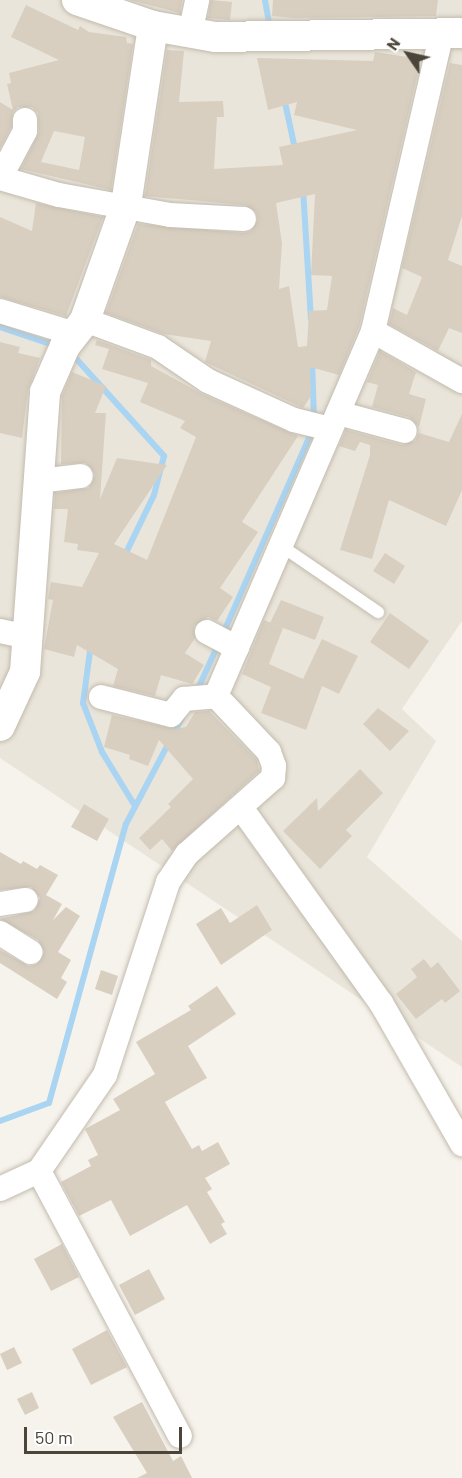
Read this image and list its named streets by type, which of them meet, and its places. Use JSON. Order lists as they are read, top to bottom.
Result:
{
  "scale_bar": "50 m",
  "north": "top left"
}
